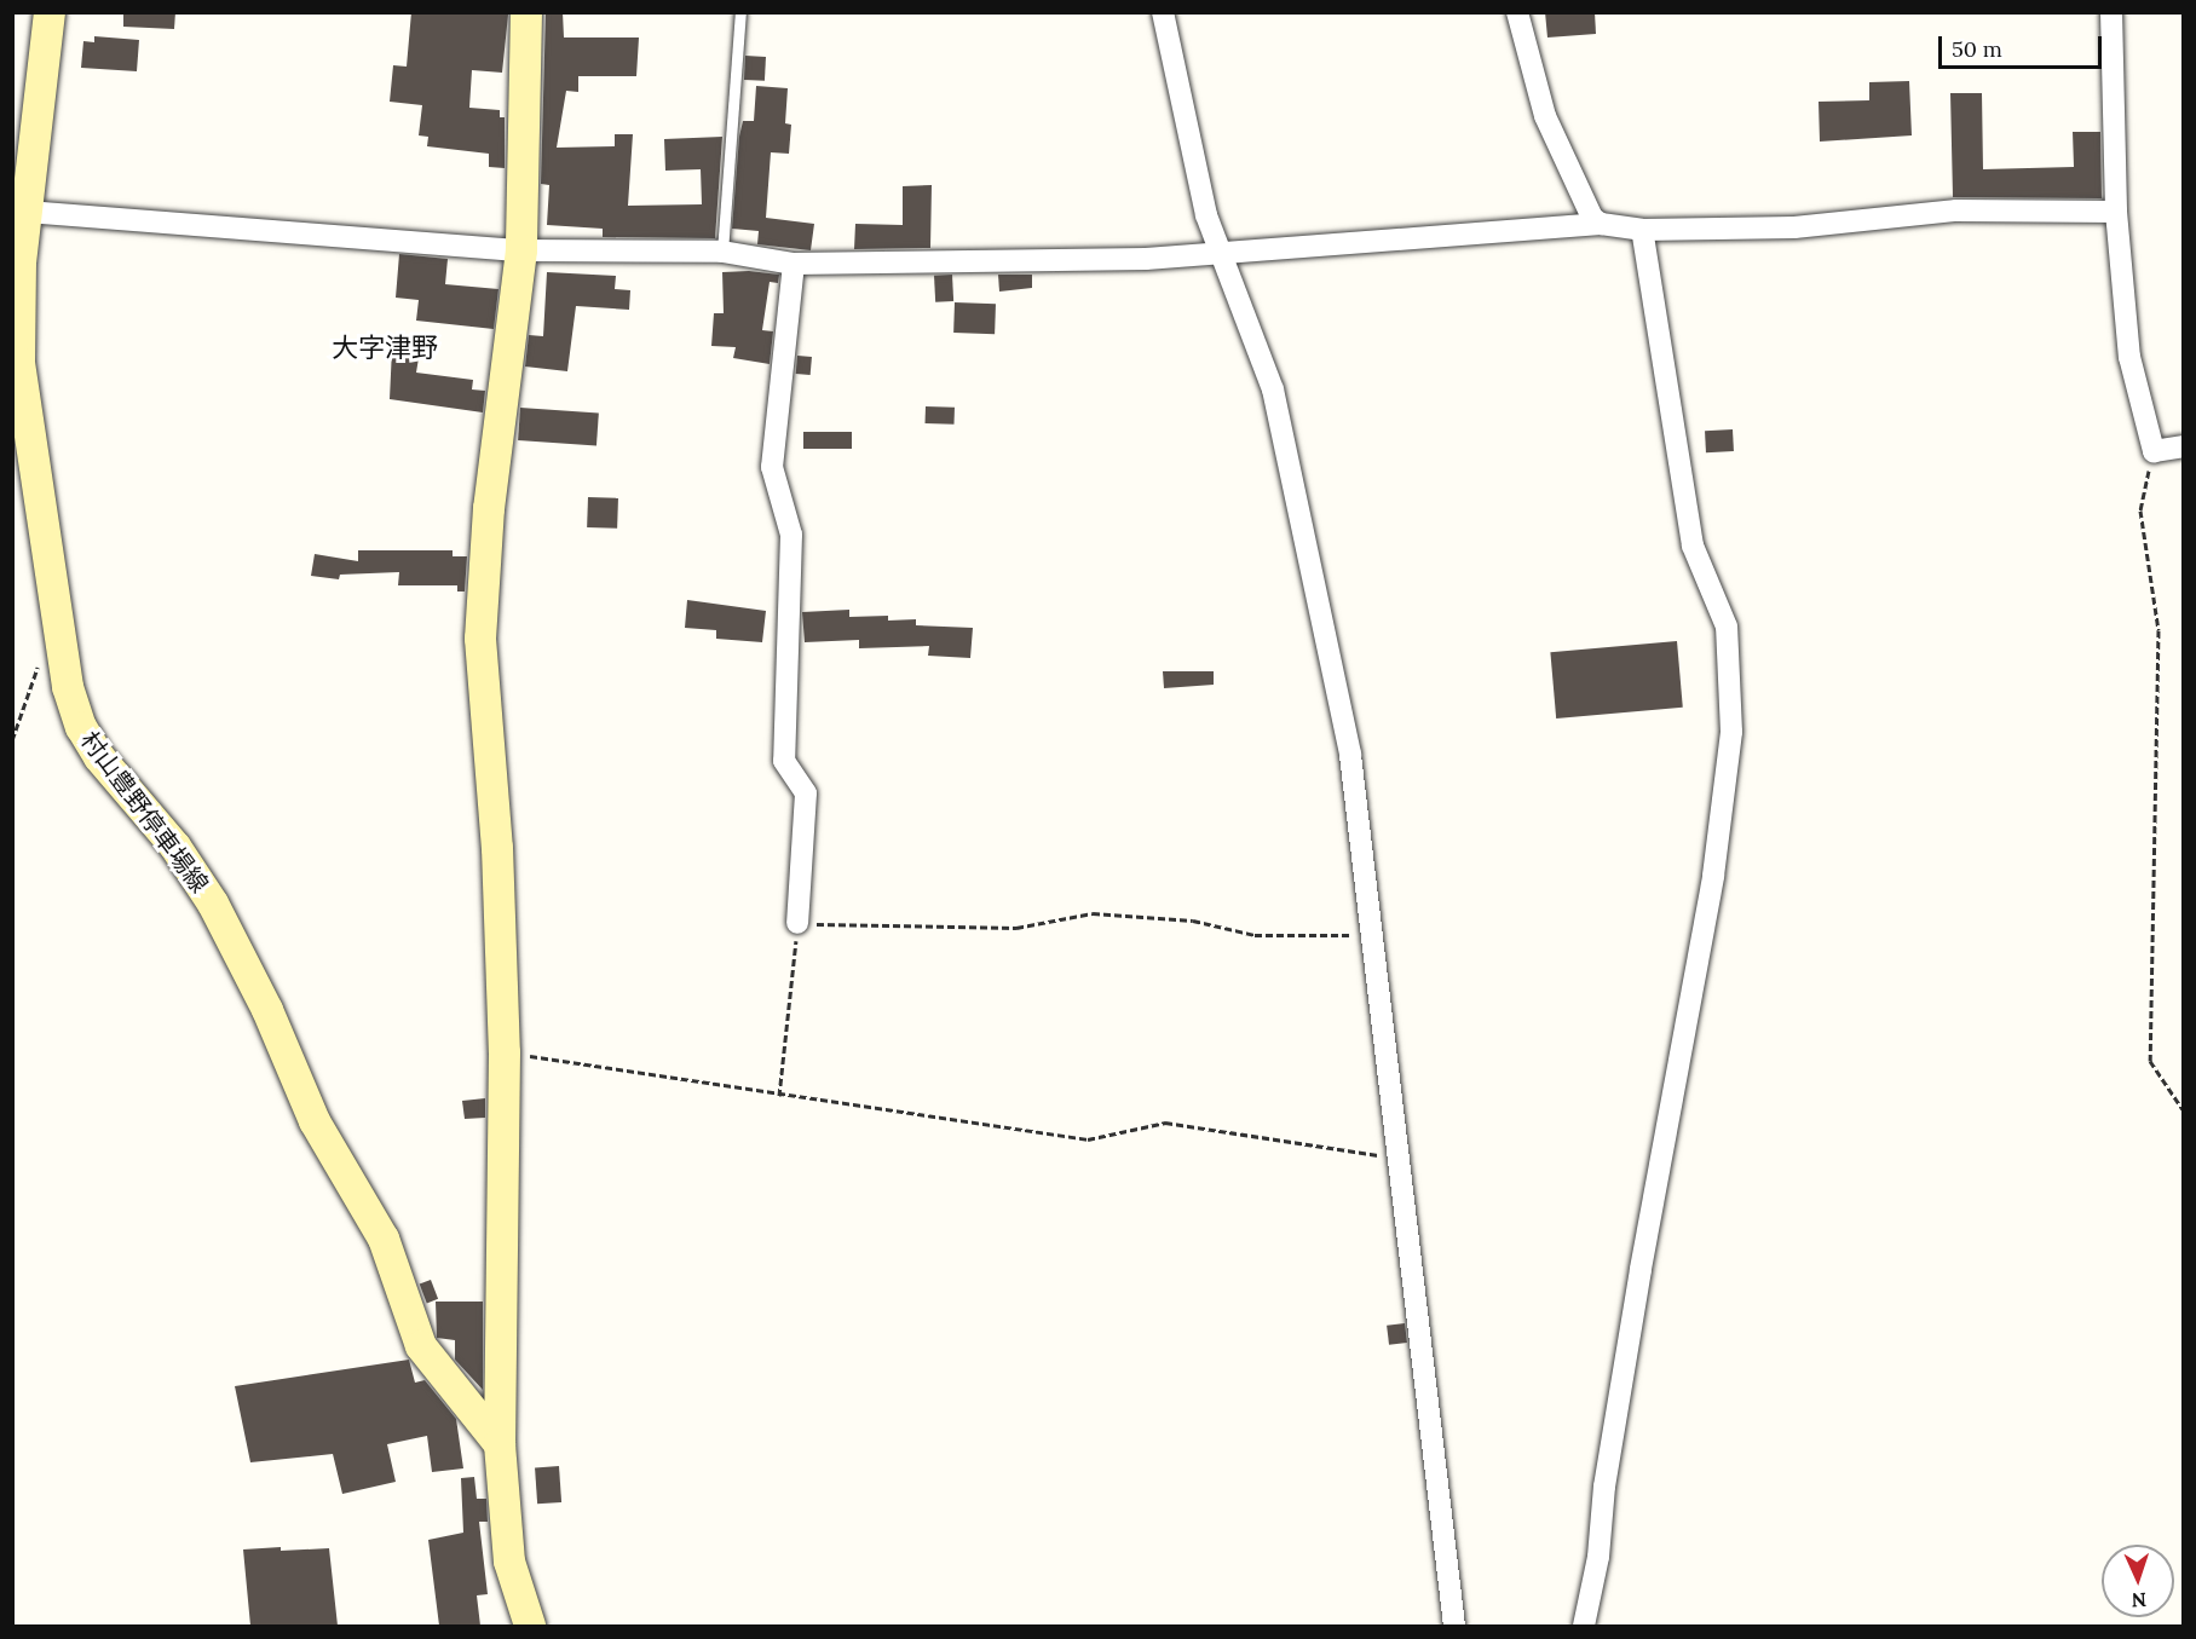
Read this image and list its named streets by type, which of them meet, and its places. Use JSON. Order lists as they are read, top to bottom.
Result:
{
  "streets": {
    "main road": ["村山豊野停車場線"]
  },
  "districts": ["大字津野"],
  "scale_bar": "50 m",
  "north": "bottom"
}
